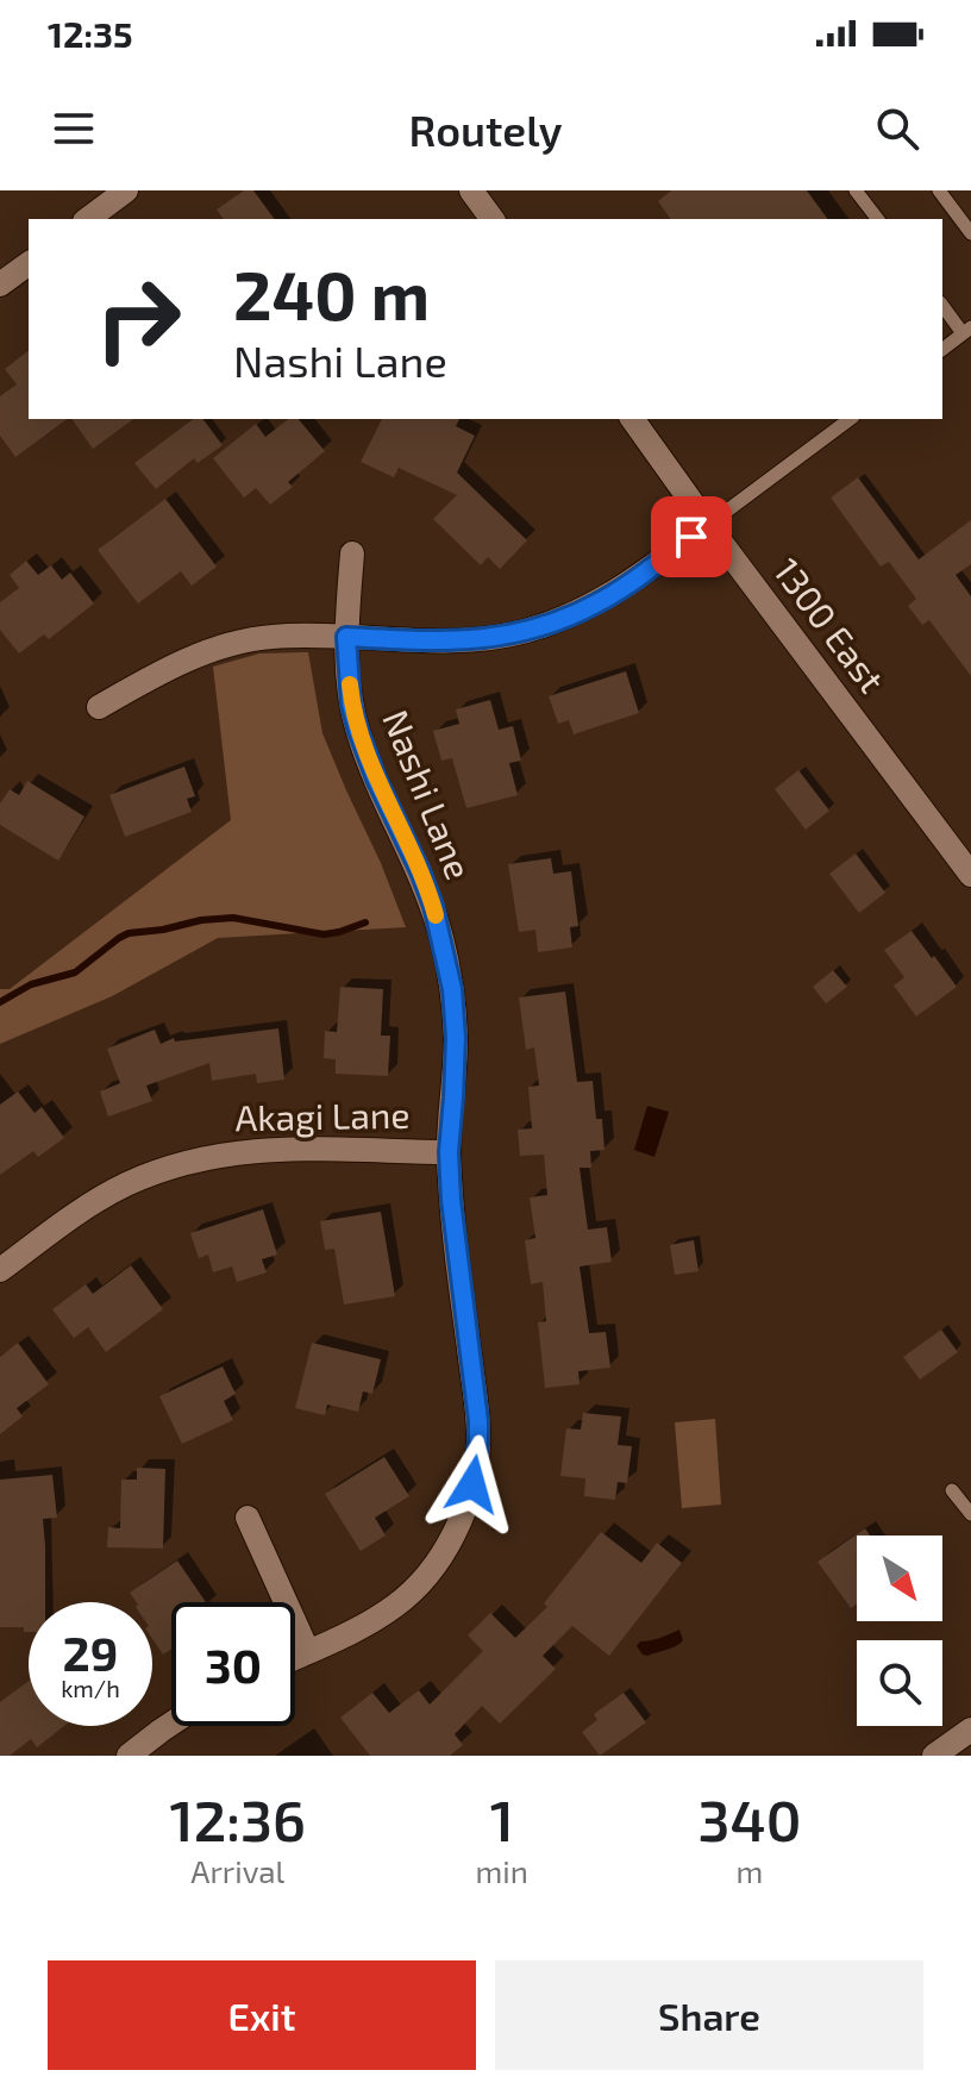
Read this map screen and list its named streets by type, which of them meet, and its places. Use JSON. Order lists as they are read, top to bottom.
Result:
{
  "streets": {
    "street": ["1300 East", "Nashi Lane", "Akagi Lane"]
  },
  "crossings": [
    ["Nashi Lane", "Akagi Lane"]
  ],
  "north": "bottom right",
  "page": {
    "status": "12:35",
    "header": "Routely",
    "turn": ["240 m", "Nashi Lane"],
    "speed": "29 km/h",
    "limit": "30",
    "eta": [
      "12:36",
      "Arrival",
      "1",
      "min",
      "340",
      "m"
    ],
    "buttons": ["Exit", "Share"]
  }
}
